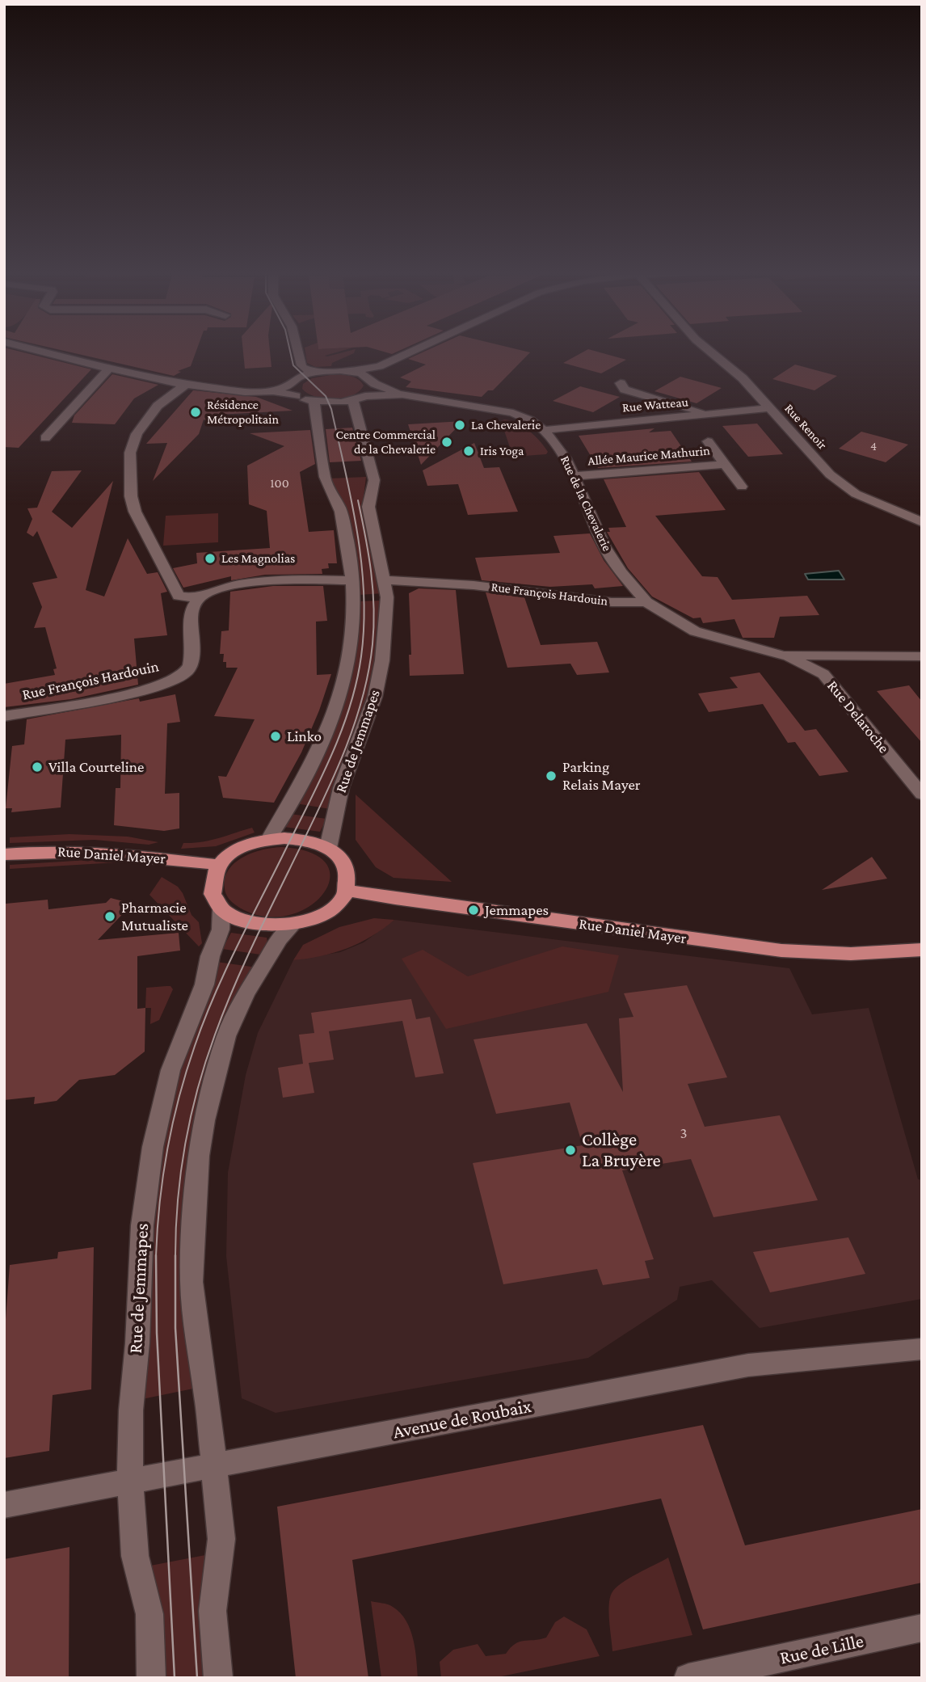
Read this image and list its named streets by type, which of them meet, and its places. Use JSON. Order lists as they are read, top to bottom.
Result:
{
  "streets": {
    "main road": ["Rue Daniel Mayer"],
    "street": [
      "Rue Watteau",
      "Rue Renoir",
      "Allée Maurice Mathurin",
      "Rue de la Chevalerie",
      "Rue François Hardouin",
      "Rue Delaroche",
      "Rue de Jemmapes",
      "Avenue de Roubaix",
      "Rue de Lille"
    ]
  },
  "crossings": [
    ["Rue Watteau", "Rue Renoir"],
    ["Rue Watteau", "Rue de la Chevalerie"],
    ["Allée Maurice Mathurin", "Rue de la Chevalerie"],
    ["Rue de la Chevalerie", "Rue François Hardouin"],
    ["Rue de la Chevalerie", "Rue Delaroche"],
    ["Rue de la Chevalerie", "Rue de Jemmapes"],
    ["Rue François Hardouin", "Rue de Jemmapes"],
    ["Rue de Jemmapes", "Rue Daniel Mayer"],
    ["Rue de Jemmapes", "Avenue de Roubaix"]
  ],
  "places": [
    "Résidence Métropolitain",
    "La Chevalerie",
    "Centre Commercial de la Chevalerie",
    "Iris Yoga",
    "Les Magnolias",
    "Linko",
    "Villa Courteline",
    "Parking Relais Mayer",
    "Jemmapes",
    "Pharmacie Mutualiste",
    "Collège La Bruyère"
  ],
  "house_numbers": ["4", "100", "3"]
}
